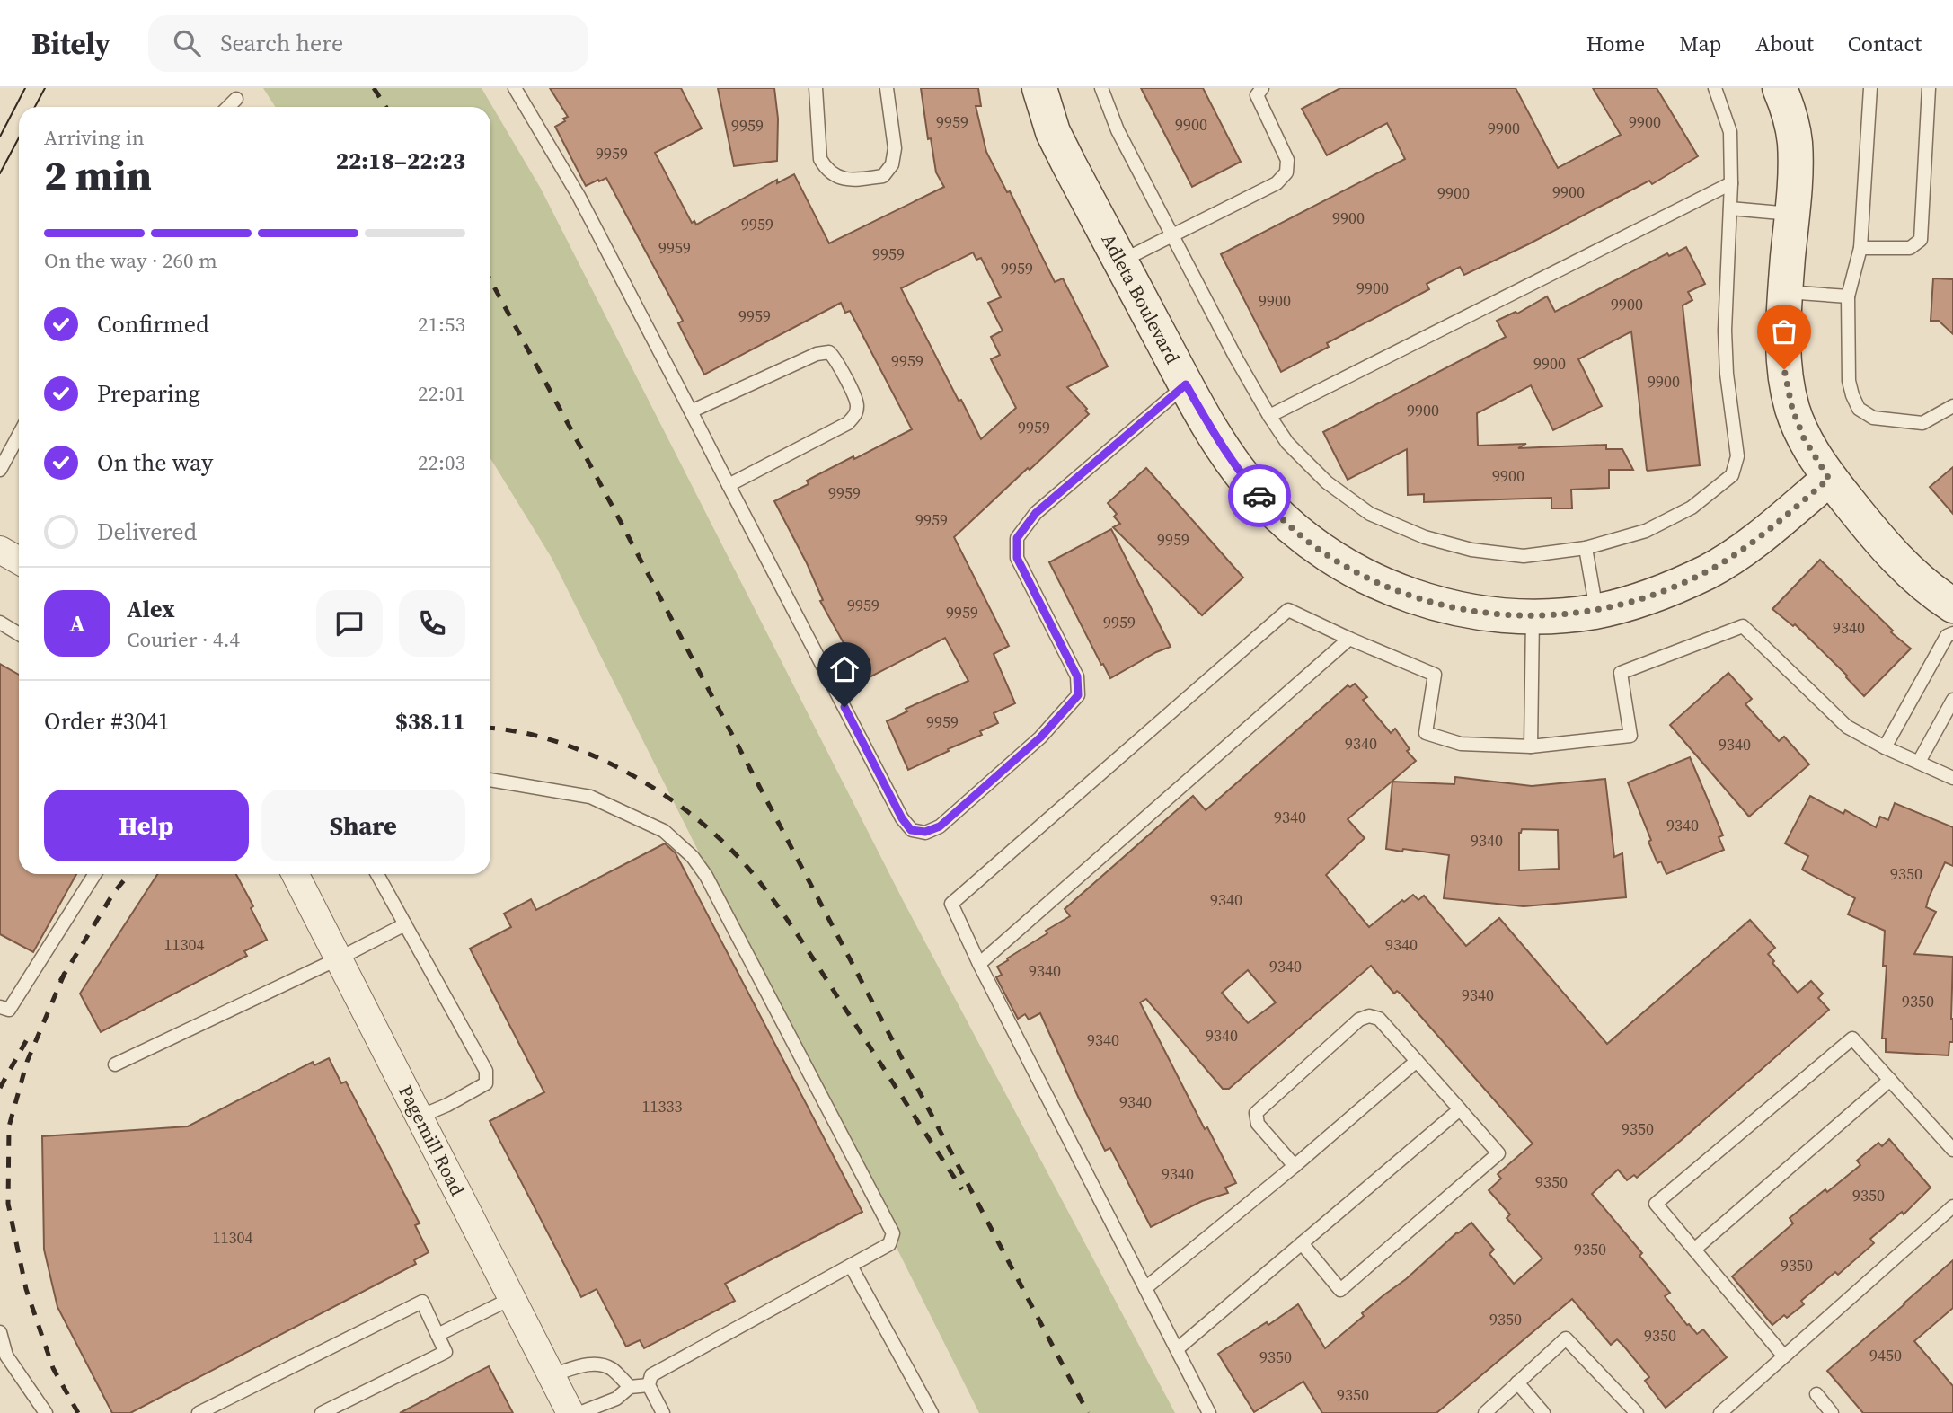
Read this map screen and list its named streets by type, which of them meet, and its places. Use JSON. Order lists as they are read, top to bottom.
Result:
{
  "streets": {
    "street": ["Adleta Boulevard", "Pagemill Road"]
  },
  "house_numbers": [
    "9959",
    "9900",
    "9900",
    "9959",
    "9900",
    "9959",
    "9900",
    "9900",
    "9900",
    "9959",
    "9959",
    "9959",
    "9959",
    "9900",
    "9900",
    "9900",
    "9959",
    "9959",
    "9900",
    "9900",
    "9900",
    "9959",
    "9900",
    "9959",
    "9959",
    "9959",
    "9959",
    "9959",
    "9959",
    "9340",
    "9959",
    "9340",
    "9340",
    "9340",
    "9340",
    "9340",
    "9350",
    "9340",
    "11304",
    "9340",
    "9340",
    "9340",
    "9340",
    "9350",
    "9340",
    "9340",
    "9340",
    "11333",
    "9350",
    "9340",
    "9350",
    "9350",
    "11304",
    "9350",
    "9350",
    "9350",
    "9350",
    "9450",
    "9350",
    "9350"
  ],
  "page": {
    "header": "Bitely",
    "search": "Search here",
    "nav": [
      "Home",
      "Map",
      "About",
      "Contact"
    ],
    "heading": ["2 min", "Arriving in", "22:18–22:23"],
    "panel": [
      "Alex",
      "Courier · 4.4",
      "Order #3041",
      "$38.11"
    ],
    "bar": "On the way · 260 m",
    "list": [
      ["Confirmed", "21:53"],
      ["Preparing", "22:01"],
      ["On the way", "22:03"],
      "Delivered"
    ],
    "round": "A",
    "buttons": ["Help", "Share"]
  }
}
